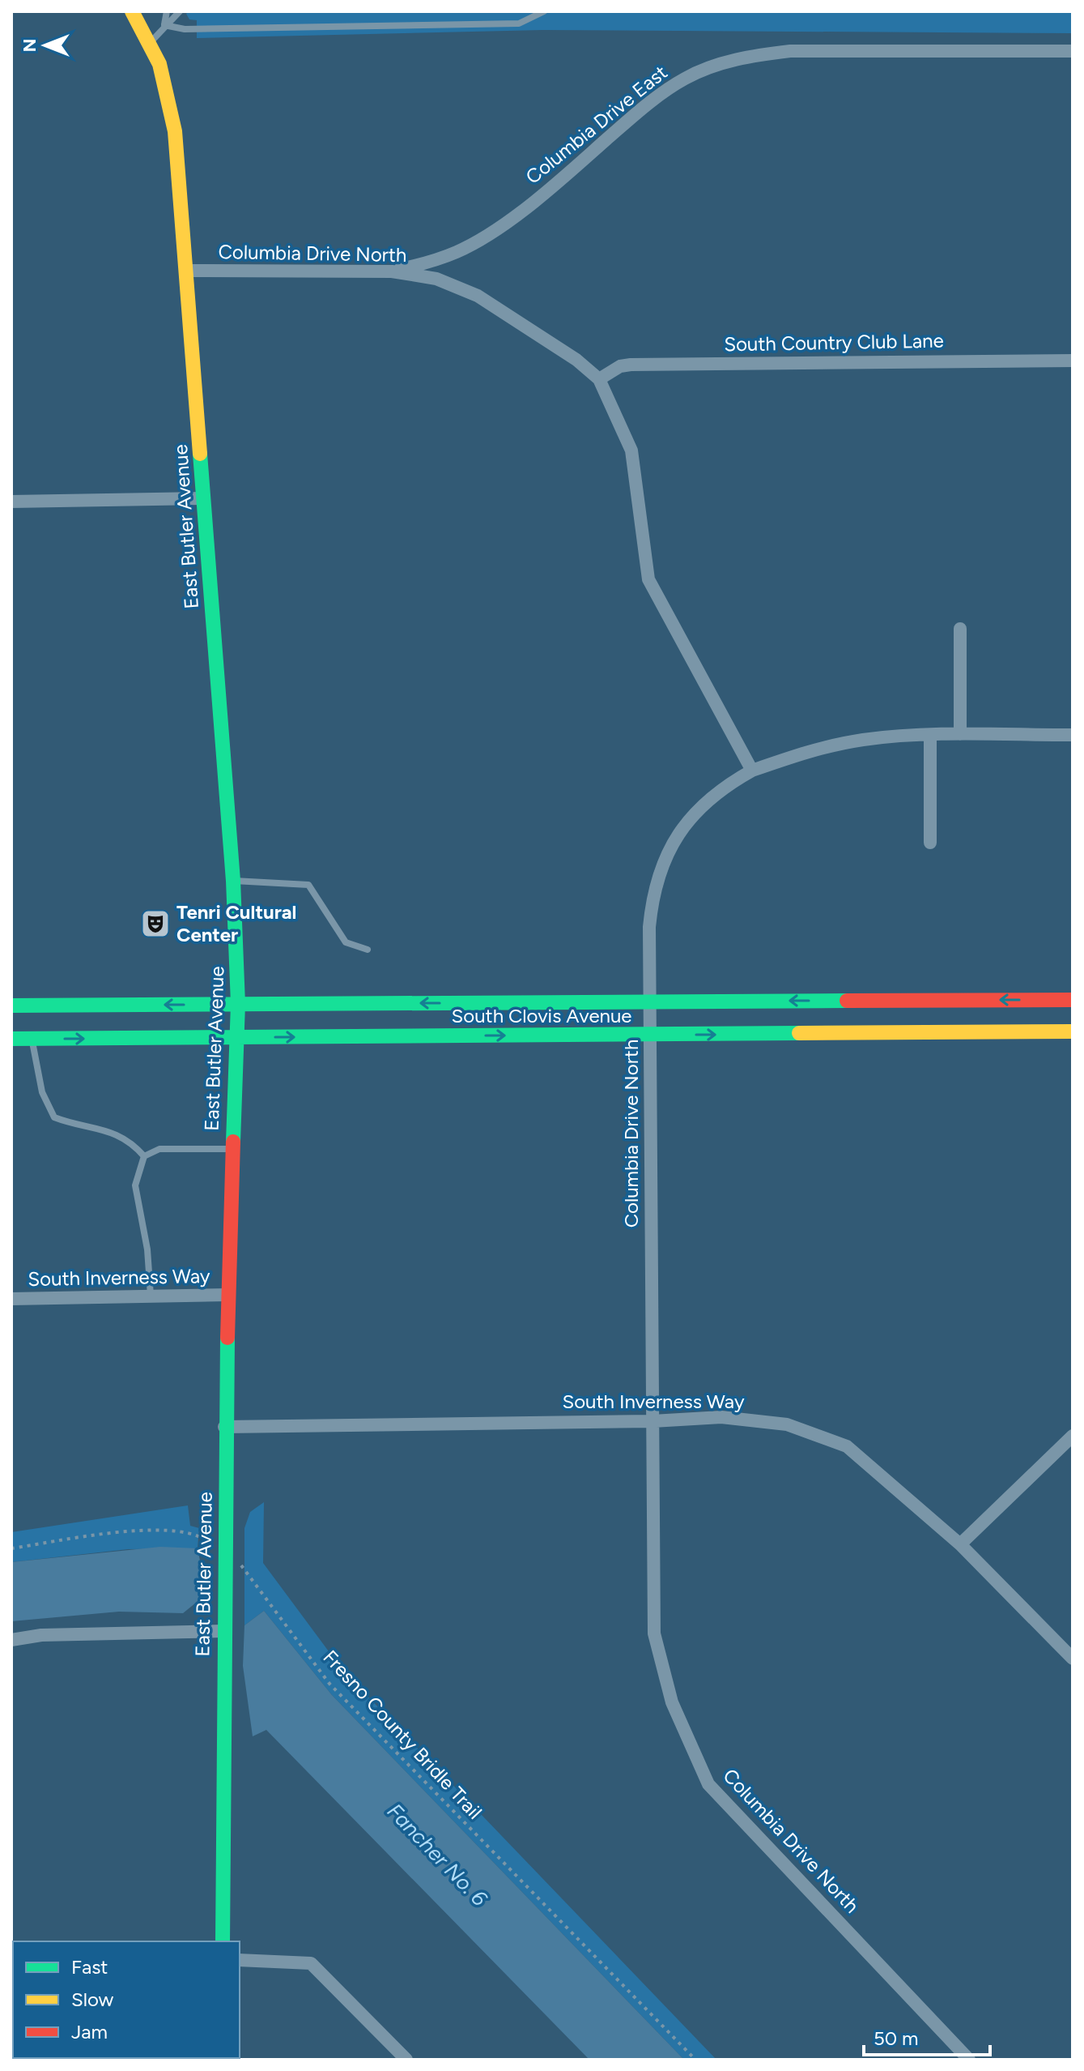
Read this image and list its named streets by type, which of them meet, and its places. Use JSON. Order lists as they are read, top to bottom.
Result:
{
  "streets": {
    "main road": ["East Butler Avenue", "South Clovis Avenue"],
    "street": [
      "Columbia Drive East",
      "Columbia Drive North",
      "South Country Club Lane",
      "South Inverness Way"
    ],
    "path": ["Fresno County Bridle Trail"]
  },
  "crossings": [
    ["Columbia Drive East", "Columbia Drive North"],
    ["Columbia Drive North", "South Country Club Lane"],
    ["Columbia Drive North", "East Butler Avenue"],
    ["Columbia Drive North", "South Clovis Avenue"],
    ["Columbia Drive North", "South Inverness Way"],
    ["East Butler Avenue", "South Clovis Avenue"],
    ["East Butler Avenue", "South Inverness Way"],
    ["East Butler Avenue", "Fresno County Bridle Trail"]
  ],
  "water": ["Fancher No. 6"],
  "places": {
    "theatre": ["Tenri Cultural Center"]
  },
  "legend": ["Fast", "Slow", "Jam"],
  "scale_bar": "50 m",
  "north": "left"
}
